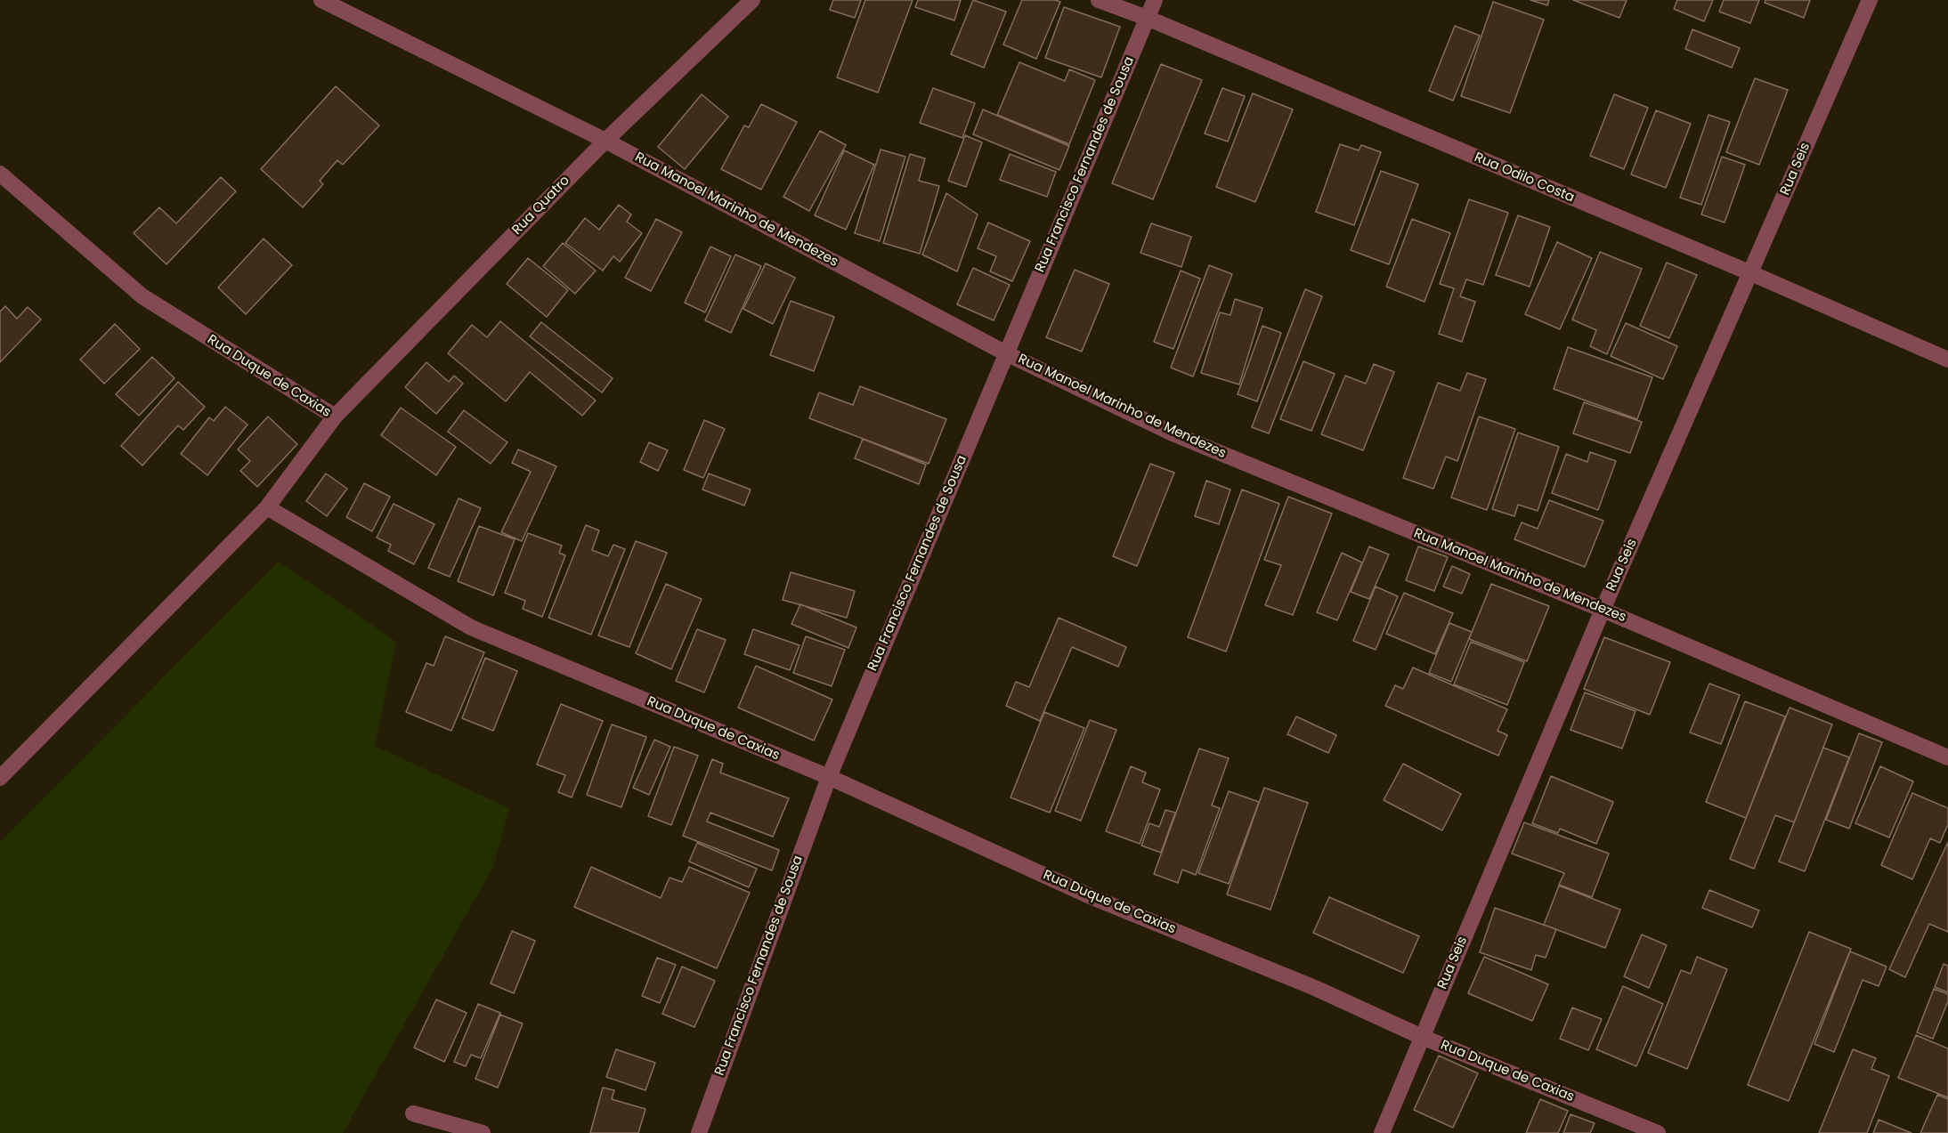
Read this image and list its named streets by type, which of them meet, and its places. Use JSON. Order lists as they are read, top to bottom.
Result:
{
  "streets": {
    "street": [
      "Rua Francisco Fernandes de Sousa",
      "Rua Seis",
      "Rua Odilo Costa",
      "Rua Quatro",
      "Rua Manoel Marinho de Mendezes",
      "Rua Duque de Caxias"
    ]
  },
  "crossings": [
    ["Rua Francisco Fernandes de Sousa", "Rua Odilo Costa"],
    ["Rua Francisco Fernandes de Sousa", "Rua Manoel Marinho de Mendezes"],
    ["Rua Francisco Fernandes de Sousa", "Rua Duque de Caxias"],
    ["Rua Seis", "Rua Odilo Costa"],
    ["Rua Seis", "Rua Manoel Marinho de Mendezes"],
    ["Rua Seis", "Rua Duque de Caxias"],
    ["Rua Quatro", "Rua Manoel Marinho de Mendezes"],
    ["Rua Quatro", "Rua Duque de Caxias"]
  ]
}
